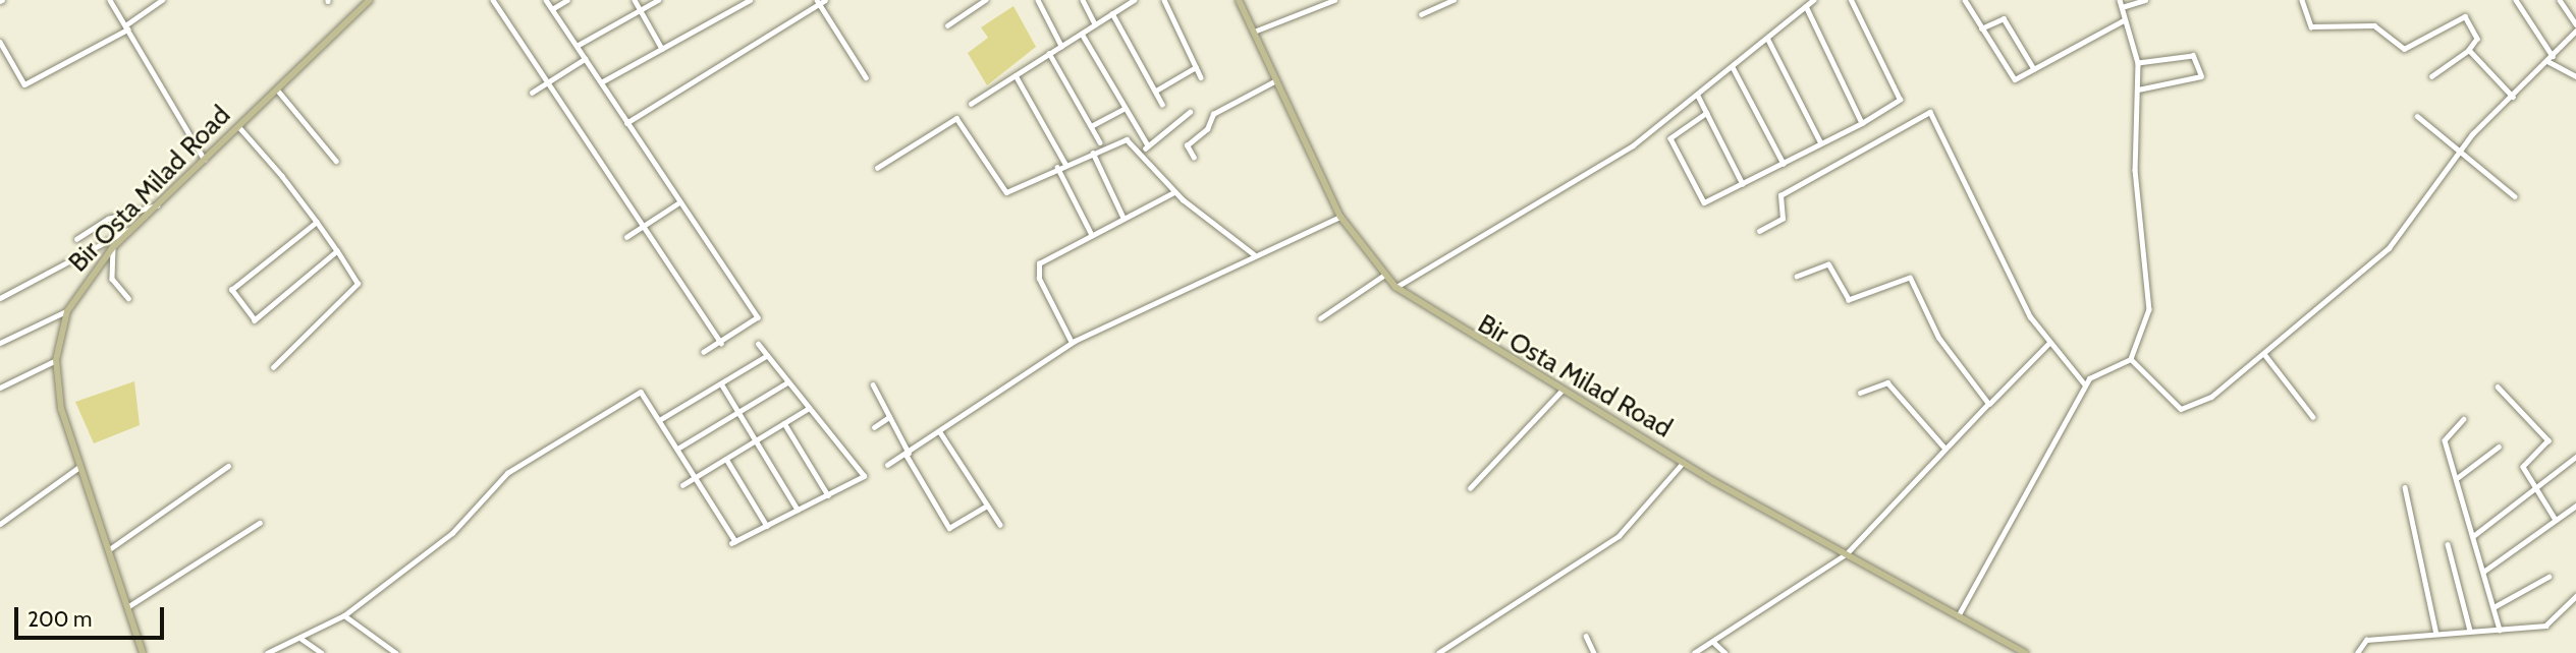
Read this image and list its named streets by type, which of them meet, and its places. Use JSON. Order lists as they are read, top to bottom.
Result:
{
  "streets": {
    "main road": ["Bir Osta Milad Road"]
  },
  "scale_bar": "200 m"
}
